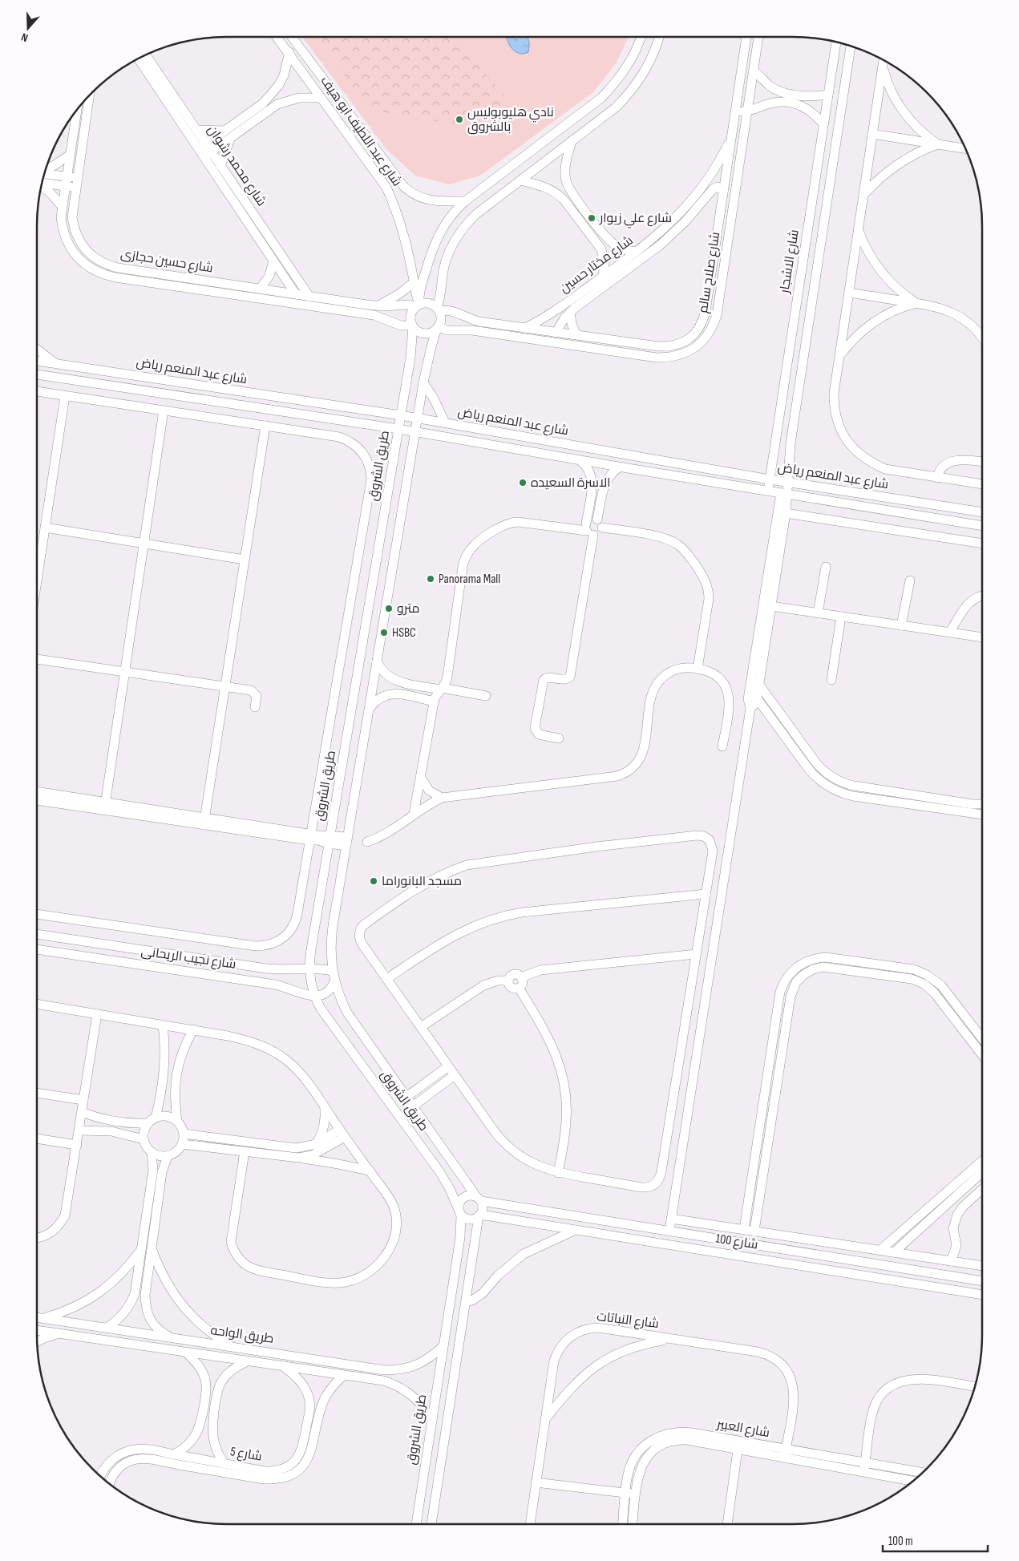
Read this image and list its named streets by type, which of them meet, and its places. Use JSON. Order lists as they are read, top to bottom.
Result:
{
  "streets": {
    "street": [
      "شارع عبد اللطيف ابو هيف",
      "شارع محمد رشوان",
      "شارع حسين حجازى",
      "شارع الاشجار",
      "شارع مختار حسين",
      "شارع صلاح سالم",
      "شارع عبد المنعم رياض",
      "طريق الشروق",
      "شارع نجيب الريحانى",
      "شارع 100",
      "شارع النباتات",
      "طريق الواحه",
      "شارع العبير",
      "شارع 5"
    ]
  },
  "crossings": [
    ["شارع عبد اللطيف ابو هيف", "شارع حسين حجازى"],
    ["شارع عبد اللطيف ابو هيف", "شارع صلاح سالم"],
    ["شارع عبد اللطيف ابو هيف", "طريق الشروق"],
    ["شارع محمد رشوان", "شارع حسين حجازى"],
    ["شارع حسين حجازى", "شارع صلاح سالم"],
    ["شارع حسين حجازى", "طريق الشروق"],
    ["شارع الاشجار", "شارع عبد المنعم رياض"],
    ["شارع مختار حسين", "شارع صلاح سالم"],
    ["شارع صلاح سالم", "طريق الشروق"],
    ["شارع عبد المنعم رياض", "طريق الشروق"],
    ["طريق الشروق", "شارع نجيب الريحانى"],
    ["طريق الشروق", "شارع 100"],
    ["طريق الشروق", "طريق الواحه"],
    ["شارع النباتات", "شارع العبير"],
    ["طريق الواحه", "شارع 5"]
  ],
  "places": [
    "نادي هليوبوليس بالشروق",
    "شارع علي زيوار",
    "الاسرة السعيده",
    "Panorama Mall",
    "مترو",
    "HSBC",
    "مسجد البانوراما"
  ],
  "scale_bar": "100 m",
  "north": "bottom"
}
